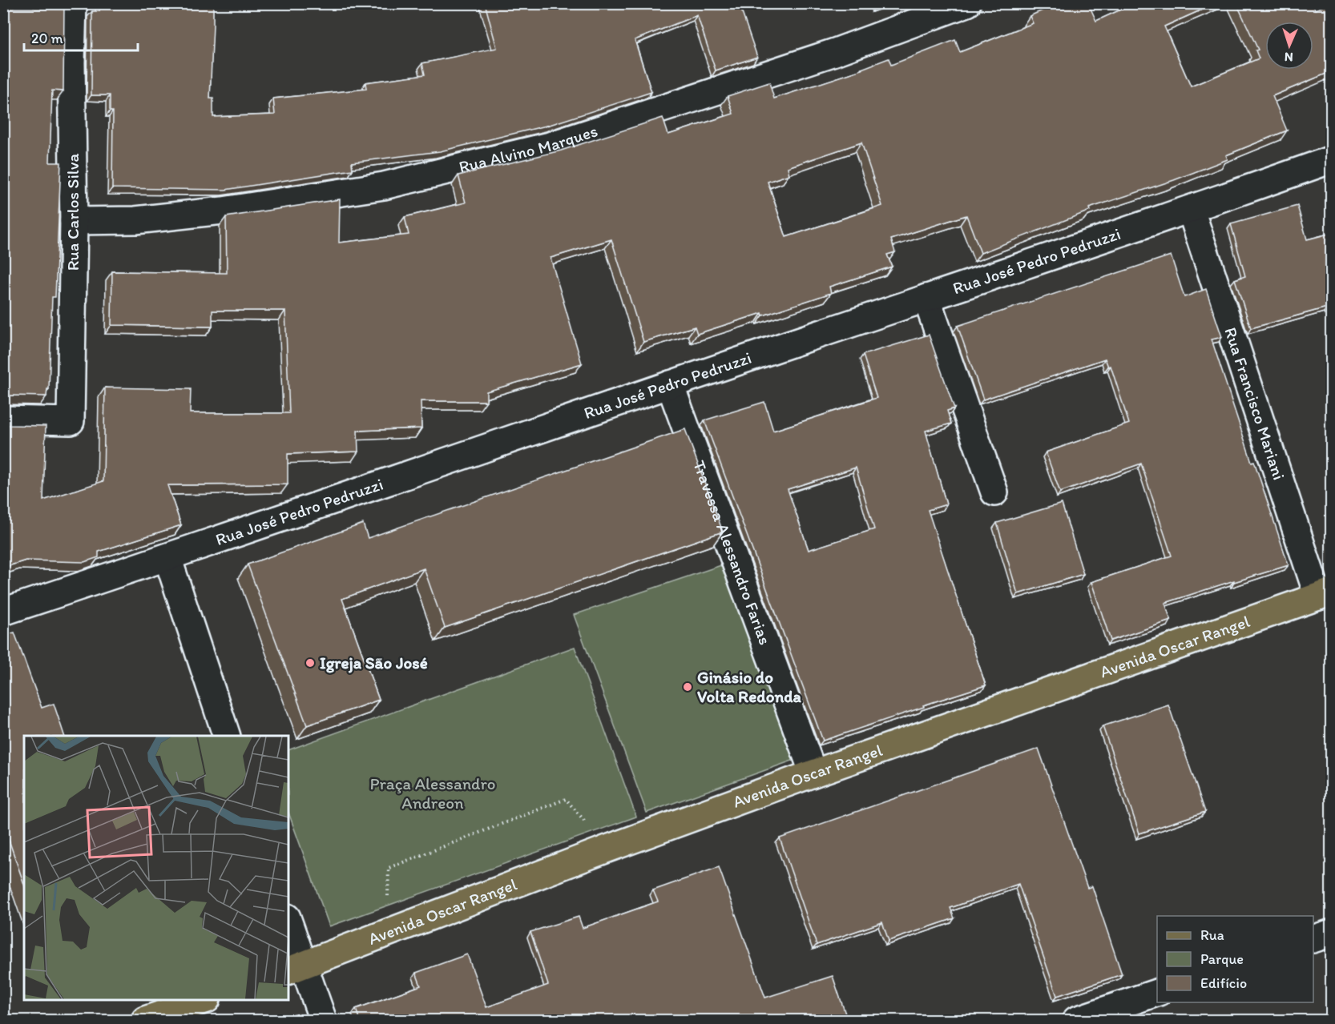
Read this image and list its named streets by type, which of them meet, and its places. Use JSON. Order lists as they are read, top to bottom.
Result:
{
  "streets": {
    "main road": ["Avenida Oscar Rangel"],
    "street": [
      "Rua Alvino Marques",
      "Rua Carlos Silva",
      "Rua José Pedro Pedruzzi",
      "Rua Francisco Mariani",
      "Travessa Alessandro Farias"
    ]
  },
  "crossings": [
    ["Rua Alvino Marques", "Rua Carlos Silva"],
    ["Rua José Pedro Pedruzzi", "Rua Francisco Mariani"],
    ["Rua José Pedro Pedruzzi", "Travessa Alessandro Farias"],
    ["Rua Francisco Mariani", "Avenida Oscar Rangel"],
    ["Travessa Alessandro Farias", "Avenida Oscar Rangel"]
  ],
  "parks": ["Praça Alessandro Andreon"],
  "places": ["Igreja São José", "Ginásio do Volta Redonda"],
  "legend": ["Rua", "Parque", "Edifício"],
  "scale_bar": "20 m",
  "north": "bottom"
}
